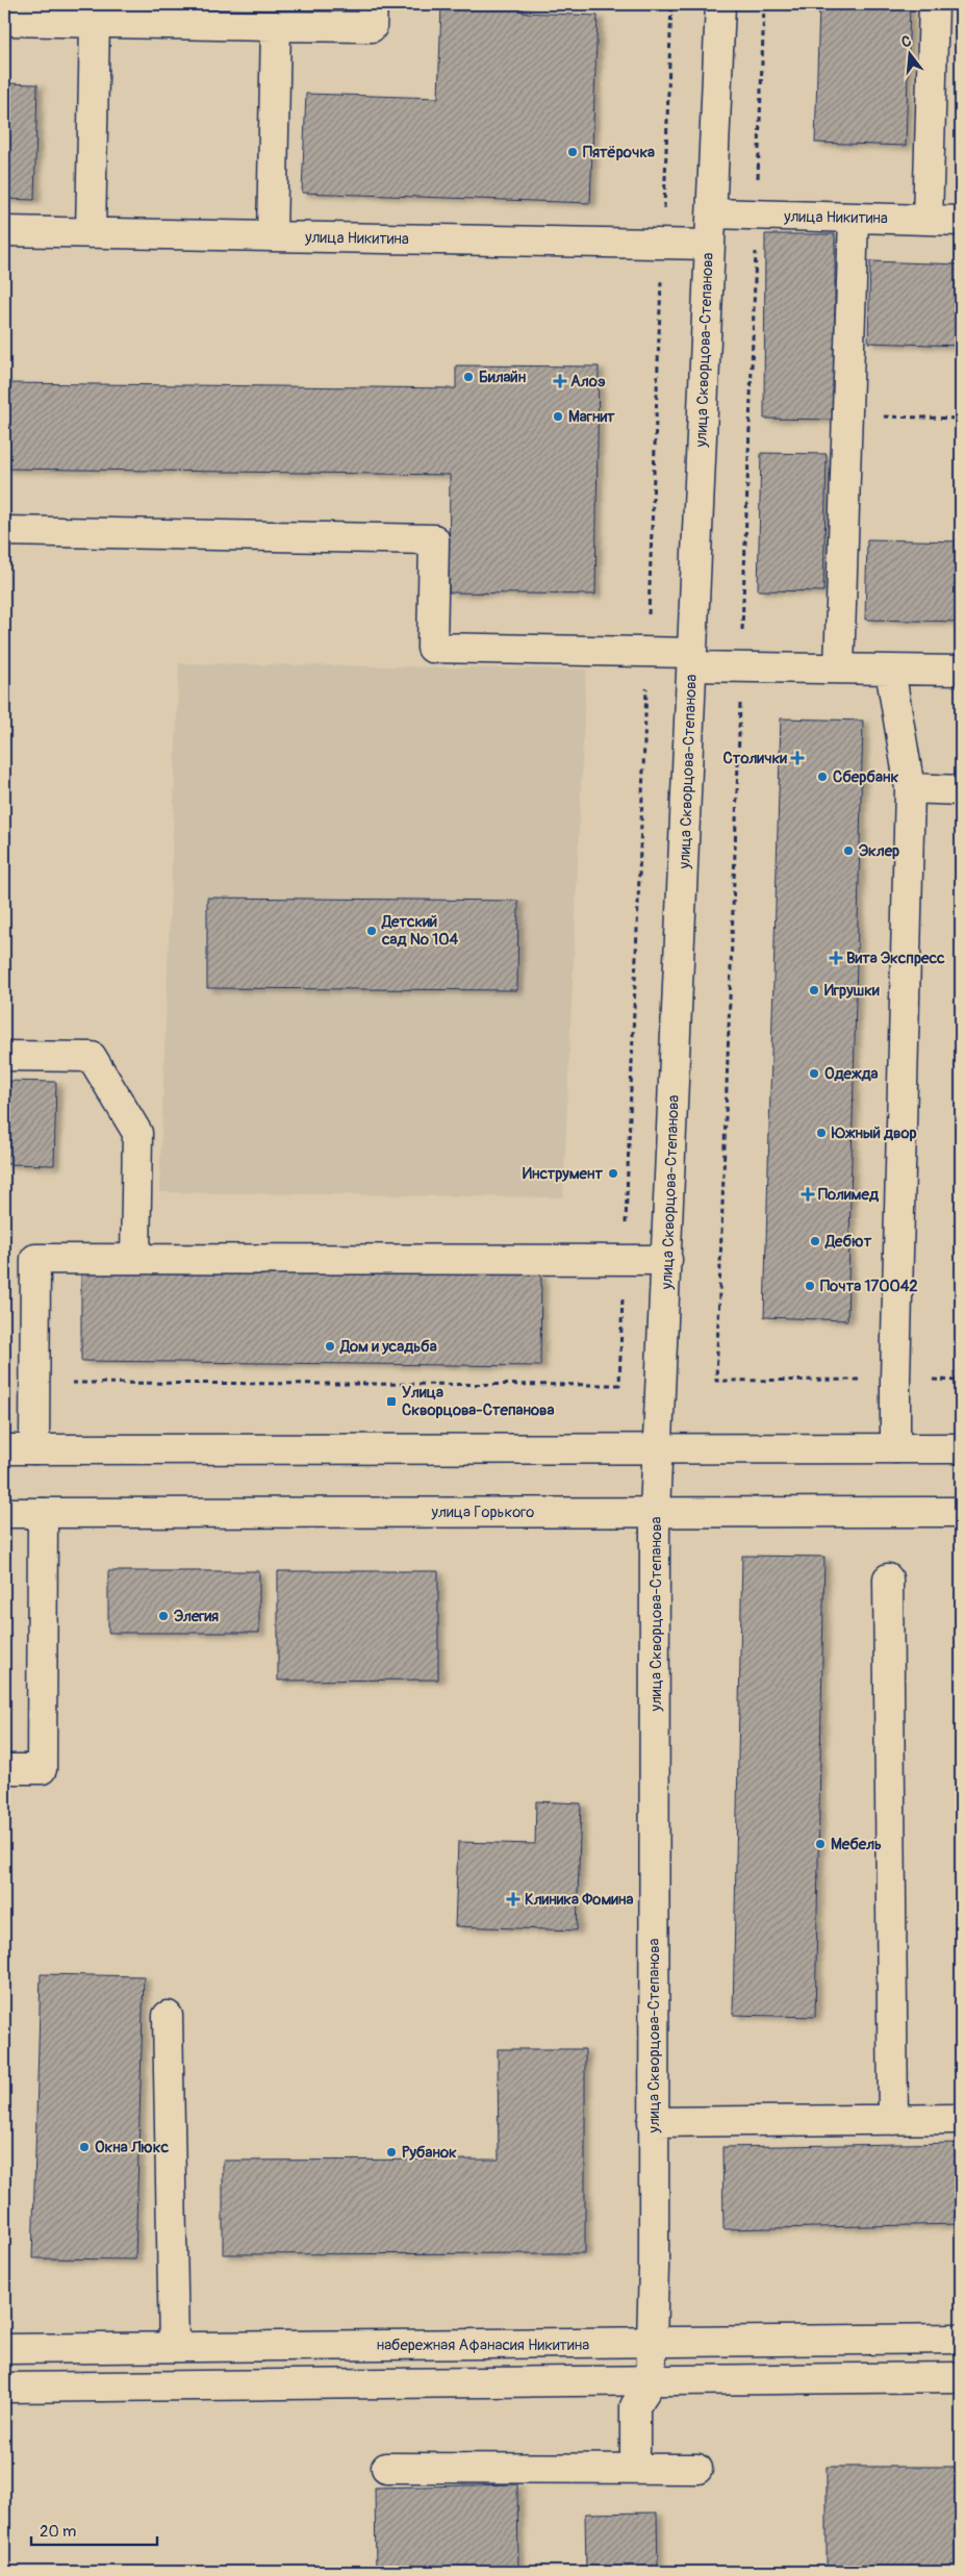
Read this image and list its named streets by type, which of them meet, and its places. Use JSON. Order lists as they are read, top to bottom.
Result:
{
  "streets": {
    "main road": [
      "улица Никитина",
      "улица Скворцова-Степанова",
      "улица Горького",
      "набережная Афанасия Никитина"
    ]
  },
  "crossings": [
    ["улица Никитина", "улица Скворцова-Степанова"],
    ["улица Скворцова-Степанова", "улица Горького"],
    ["улица Скворцова-Степанова", "набережная Афанасия Никитина"]
  ],
  "places": {
    "other": [
      "Пятёрочка",
      "Билайн",
      "Магнит",
      "Сбербанк",
      "Эклер",
      "Детский сад № 104",
      "Игрушки",
      "Одежда",
      "Южный двор",
      "Инструмент",
      "Дебют",
      "Почта 170042",
      "Дом и усадьба",
      "Элегия",
      "Мебель",
      "Окна Люкс",
      "Рубанок"
    ],
    "health": [
      "Алоэ",
      "Столички",
      "Вита Экспресс",
      "Полимед",
      "Клиника Фомина"
    ],
    "transit": ["Улица Скворцова-Степанова"]
  },
  "scale_bar": "20 m",
  "north": "top"
}
